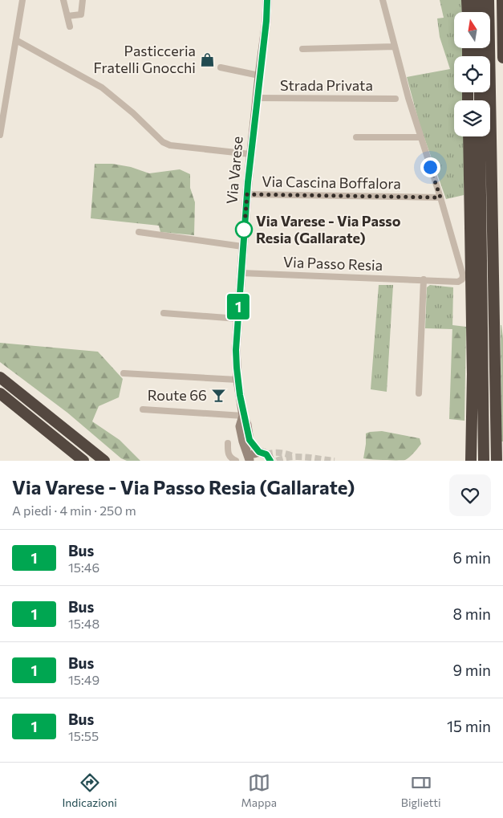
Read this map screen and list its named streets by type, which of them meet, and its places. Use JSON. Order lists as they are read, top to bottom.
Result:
{
  "streets": {
    "main road": ["Via Varese"],
    "street": ["Strada Privata", "Via Cascina Boffalora", "Via Passo Resia"]
  },
  "crossings": [
    ["Strada Privata", "Via Varese"],
    ["Via Varese", "Via Cascina Boffalora"],
    ["Via Varese", "Via Passo Resia"],
    ["Via Cascina Boffalora", "Via Passo Resia"]
  ],
  "places": {
    "shop": ["Pasticceria Fratelli Gnocchi"],
    "other": ["Via Varese - Via Passo Resia (Gallarate)"],
    "bar": ["Route 66"]
  },
  "lines": ["bus line 1"],
  "north": "top",
  "page": {
    "on_map": "1",
    "heading": ["Via Varese - Via Passo Resia (Gallarate)", "A piedi · 4 min · 250 m"],
    "list": [
      {
        "mark": "1",
        "name": "Bus",
        "note": "15:46",
        "value": "6 min"
      },
      {
        "mark": "1",
        "name": "Bus",
        "note": "15:48",
        "value": "8 min"
      },
      {
        "mark": "1",
        "name": "Bus",
        "note": "15:49",
        "value": "9 min"
      },
      {
        "mark": "1",
        "name": "Bus",
        "note": "15:55",
        "value": "15 min"
      }
    ],
    "tabs": ["Indicazioni", "Mappa", "Biglietti"]
  }
}
